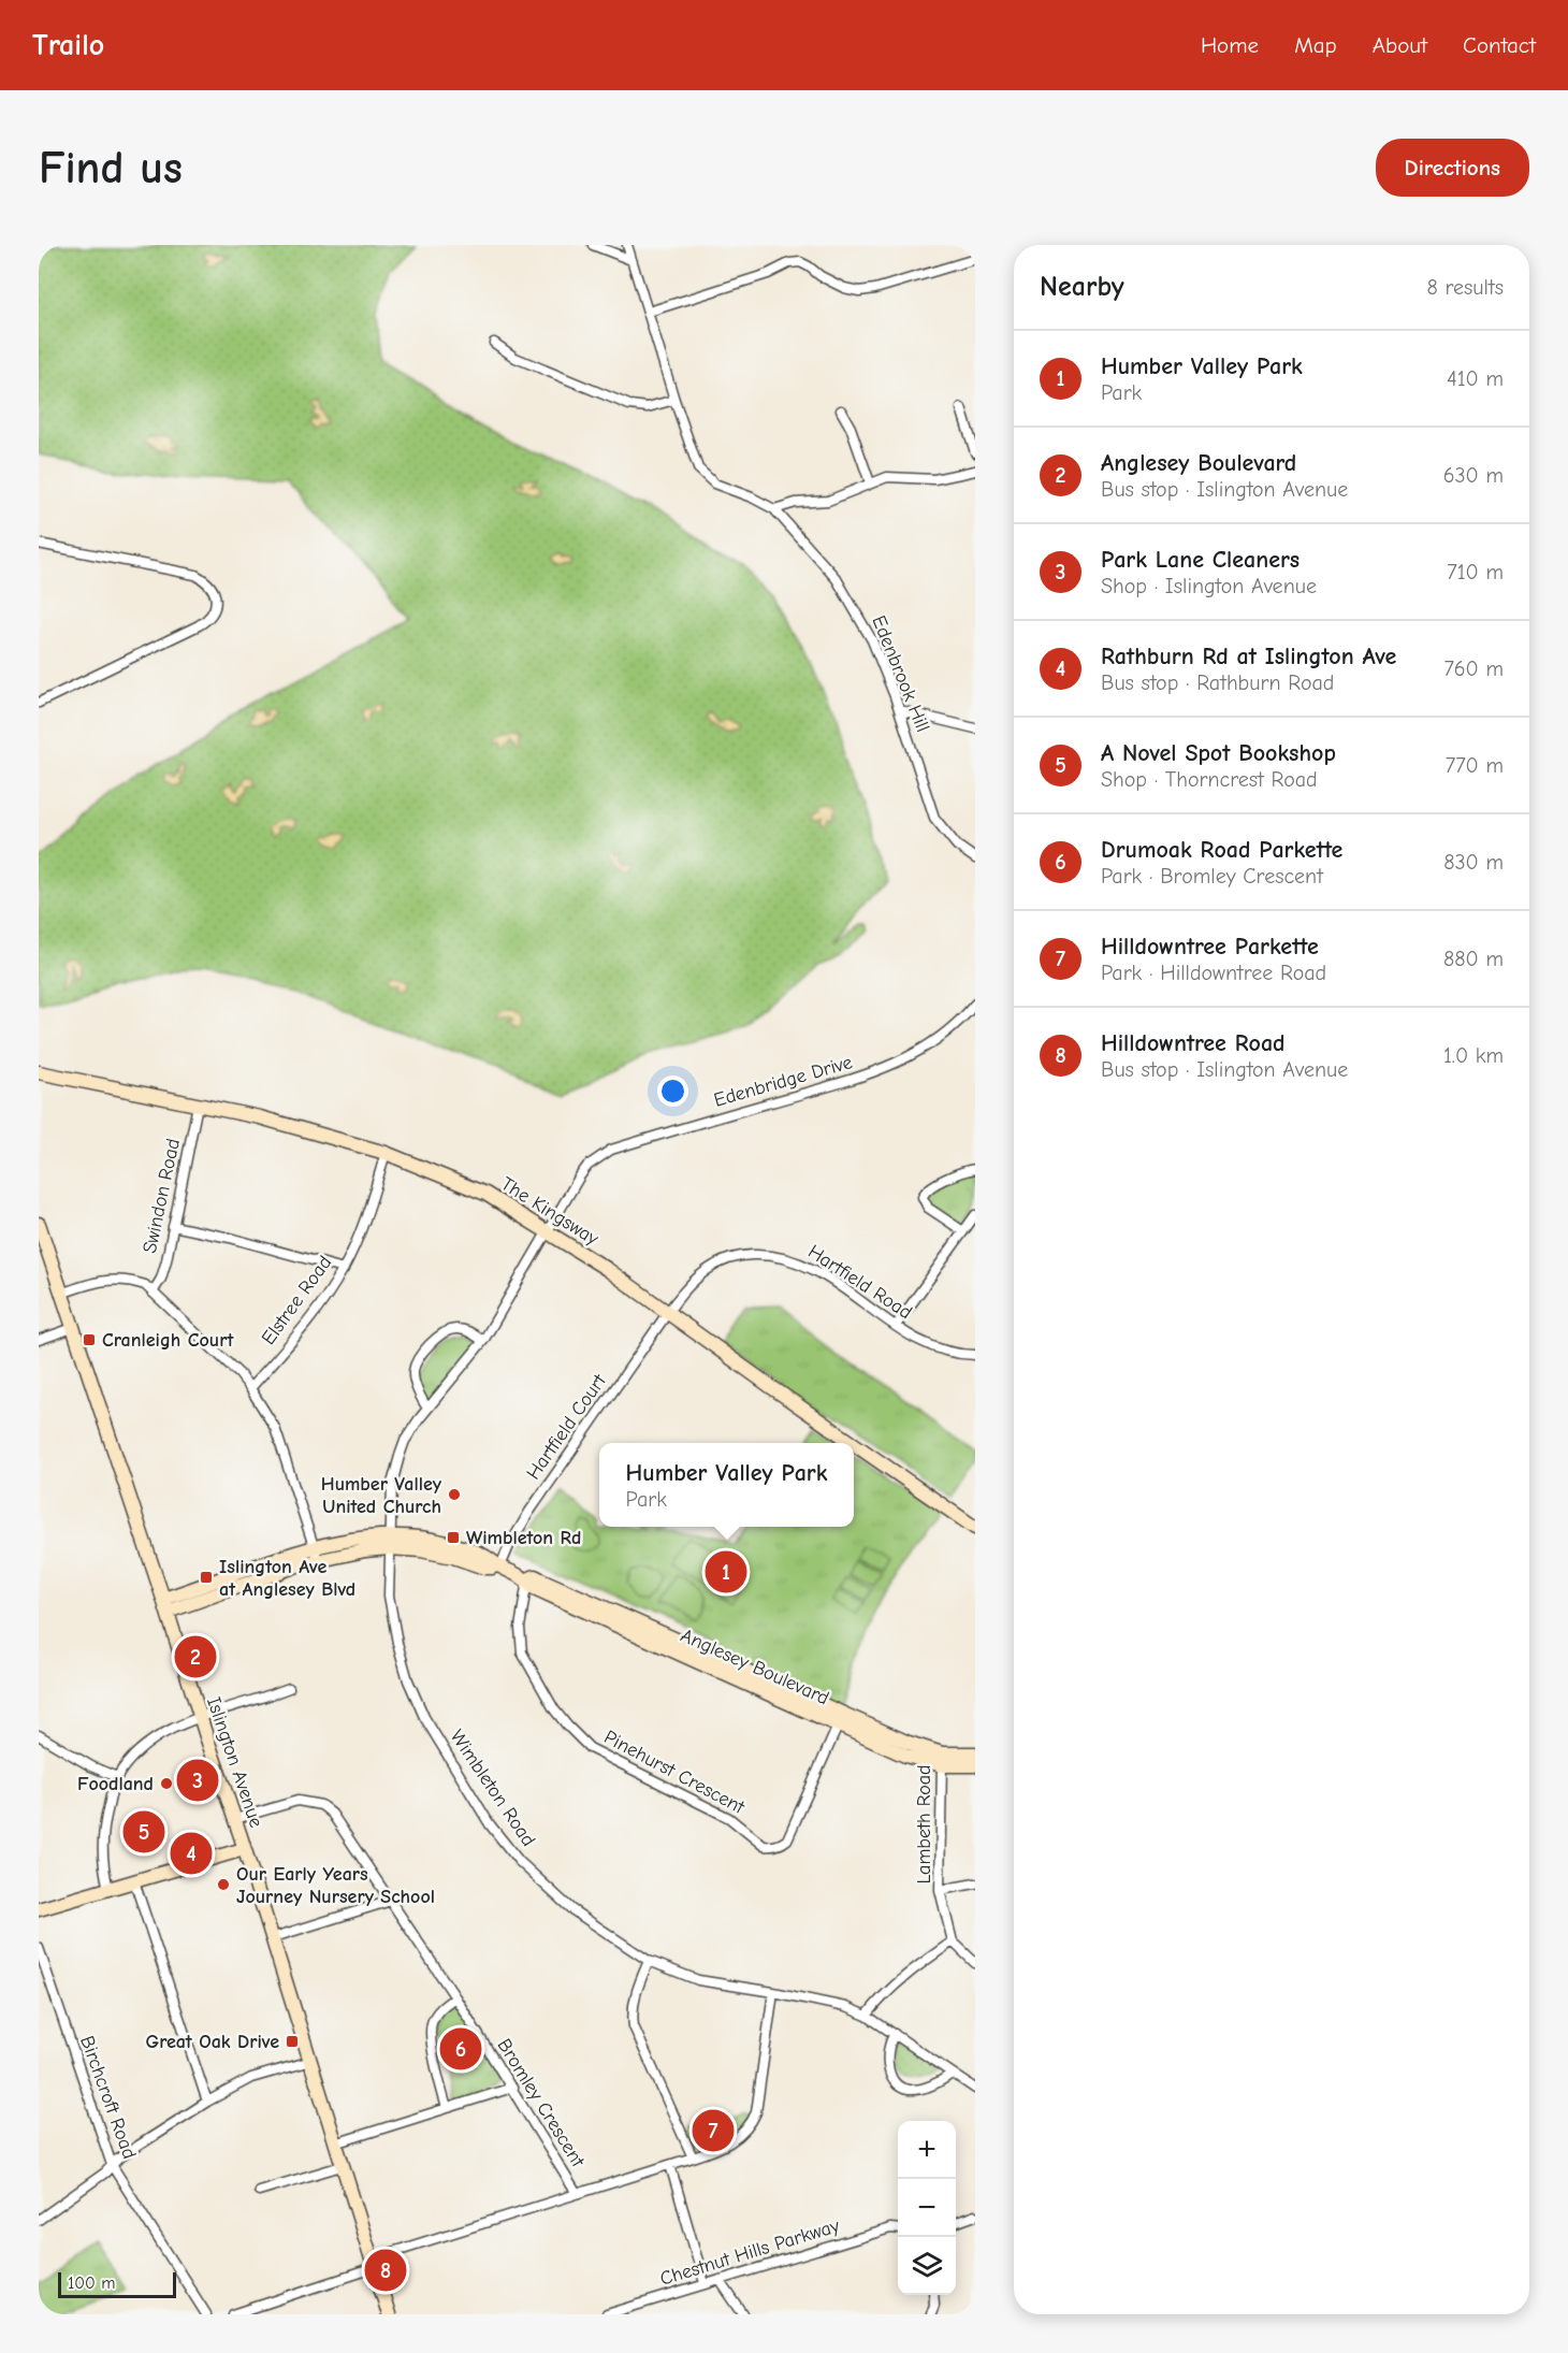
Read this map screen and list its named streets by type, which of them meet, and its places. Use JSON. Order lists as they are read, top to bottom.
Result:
{
  "streets": {
    "street": [
      "Edenbrook Hill",
      "Edenbridge Drive",
      "Swindon Road",
      "The Kingsway",
      "Hartfield Road",
      "Elstree Road",
      "Hartfield Court",
      "Anglesey Boulevard",
      "Islington Avenue",
      "Pinehurst Crescent",
      "Wimbleton Road",
      "Lambeth Road",
      "Birchcroft Road",
      "Bromley Crescent",
      "Chestnut Hills Parkway"
    ]
  },
  "crossings": [
    ["Edenbridge Drive", "The Kingsway"],
    ["Edenbridge Drive", "Wimbleton Road"],
    ["Swindon Road", "The Kingsway"],
    ["The Kingsway", "Hartfield Road"],
    ["The Kingsway", "Elstree Road"],
    ["The Kingsway", "Hartfield Court"],
    ["The Kingsway", "Wimbleton Road"],
    ["Hartfield Road", "Hartfield Court"],
    ["Hartfield Court", "Anglesey Boulevard"],
    ["Anglesey Boulevard", "Islington Avenue"],
    ["Anglesey Boulevard", "Pinehurst Crescent"],
    ["Anglesey Boulevard", "Wimbleton Road"],
    ["Anglesey Boulevard", "Lambeth Road"],
    ["Islington Avenue", "Bromley Crescent"]
  ],
  "places": {
    "transit": [
      "Cranleigh Court",
      "Wimbleton Rd",
      "Islington Ave at Anglesey Blvd",
      "Great Oak Drive"
    ],
    "other": ["Humber Valley United Church", "Foodland", "Our Early Years Journey Nursery School"]
  },
  "scale_bar": "100 m",
  "page": {
    "header": "Trailo",
    "nav": [
      "Home",
      "Map",
      "About",
      "Contact"
    ],
    "buttons": "Directions",
    "title": "Find us",
    "heading": ["Nearby", "8 results"],
    "list": [
      {
        "mark": "1",
        "name": "Humber Valley Park",
        "note": "Park",
        "value": "410 m"
      },
      {
        "mark": "2",
        "name": "Anglesey Boulevard",
        "note": "Bus stop · Islington Avenue",
        "value": "630 m"
      },
      {
        "mark": "3",
        "name": "Park Lane Cleaners",
        "note": "Shop · Islington Avenue",
        "value": "710 m"
      },
      {
        "mark": "4",
        "name": "Rathburn Rd at Islington Ave",
        "note": "Bus stop · Rathburn Road",
        "value": "760 m"
      },
      {
        "mark": "5",
        "name": "A Novel Spot Bookshop",
        "note": "Shop · Thorncrest Road",
        "value": "770 m"
      },
      {
        "mark": "6",
        "name": "Drumoak Road Parkette",
        "note": "Park · Bromley Crescent",
        "value": "830 m"
      },
      {
        "mark": "7",
        "name": "Hilldowntree Parkette",
        "note": "Park · Hilldowntree Road",
        "value": "880 m"
      },
      {
        "mark": "8",
        "name": "Hilldowntree Road",
        "note": "Bus stop · Islington Avenue",
        "value": "1.0 km"
      }
    ],
    "popup": ["Humber Valley Park", "Park"],
    "pins": [
      "1",
      "2",
      "3",
      "5",
      "4",
      "6",
      "7",
      "8"
    ],
    "map_buttons": ["+", "−"],
    "scale": "100 m"
  }
}
